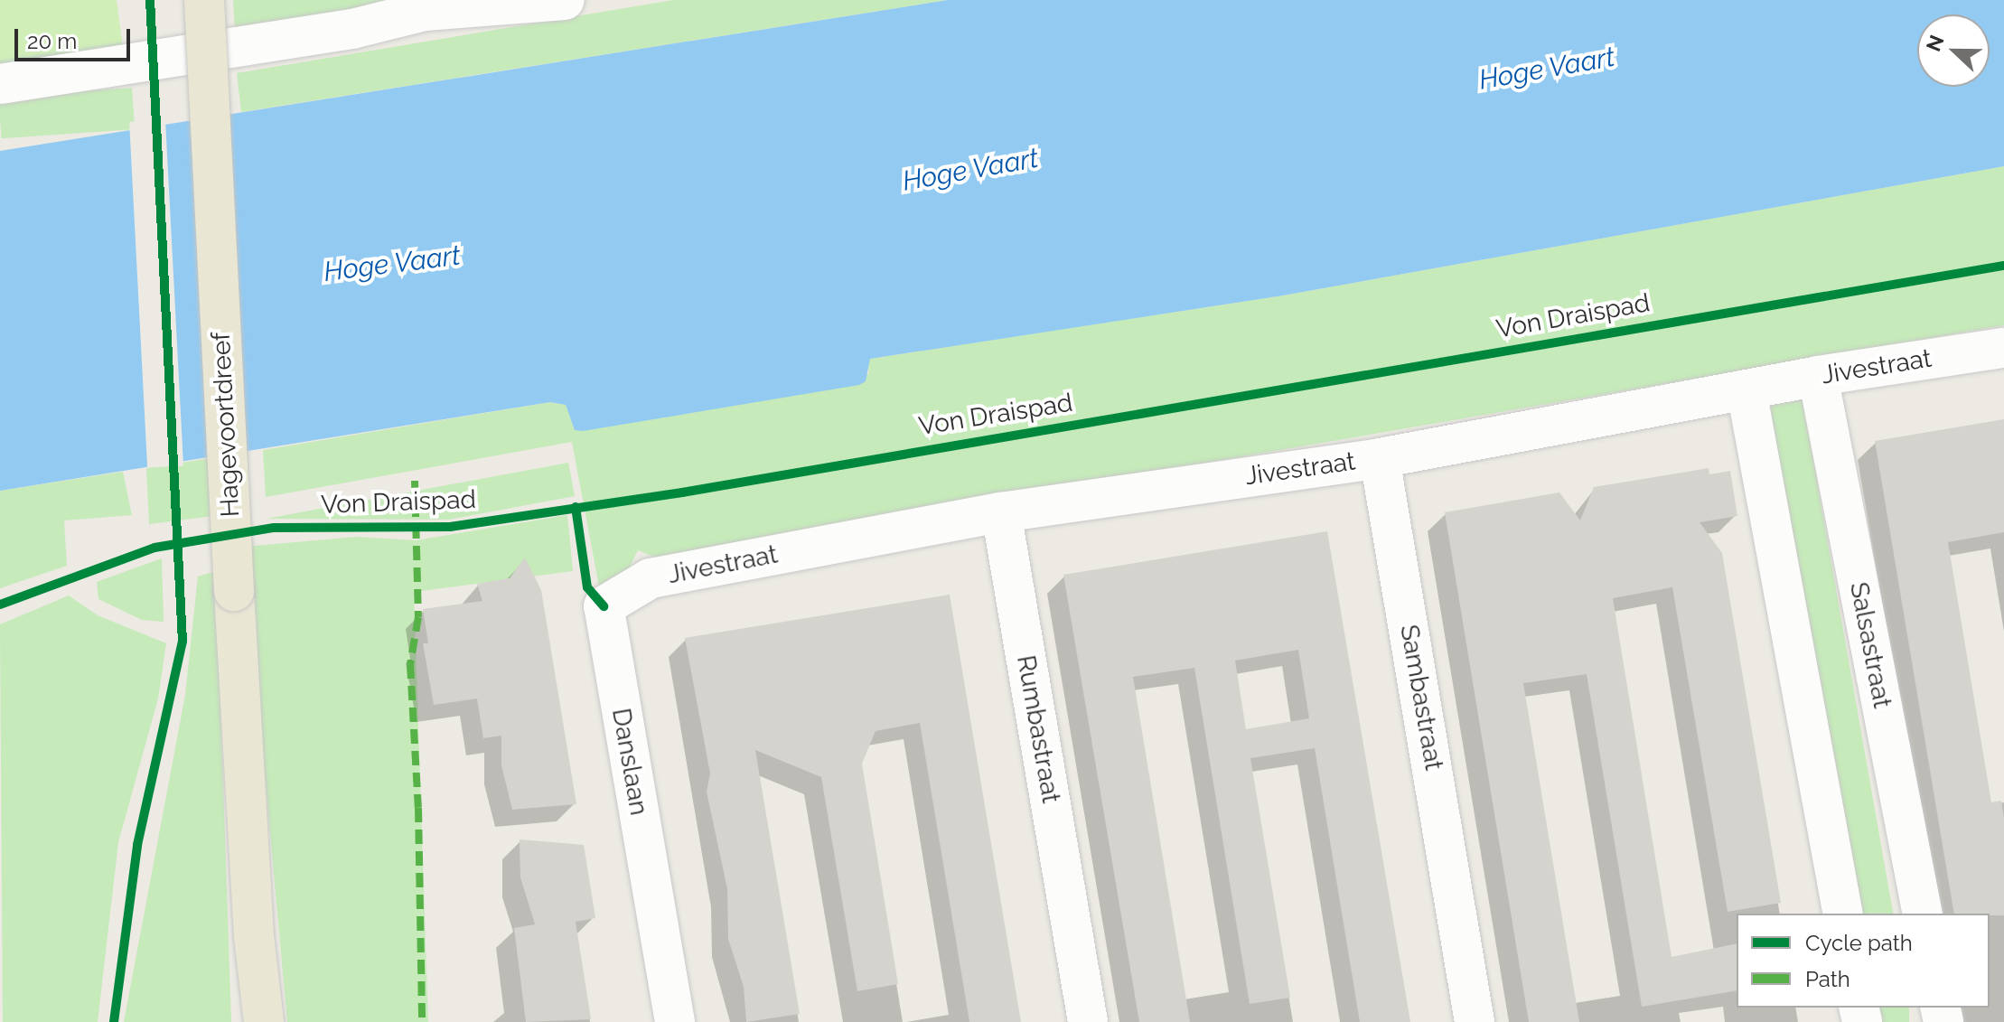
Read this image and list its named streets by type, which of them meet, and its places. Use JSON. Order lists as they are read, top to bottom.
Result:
{
  "streets": {
    "main road": ["Hagevoortdreef"],
    "street": [
      "Jivestraat",
      "Salsastraat",
      "Sambastraat",
      "Rumbastraat",
      "Danslaan"
    ],
    "cycle path": ["Von Draispad"]
  },
  "crossings": [
    ["Jivestraat", "Salsastraat"],
    ["Jivestraat", "Sambastraat"],
    ["Jivestraat", "Rumbastraat"],
    ["Jivestraat", "Danslaan"]
  ],
  "water": ["Hoge Vaart"],
  "legend": ["Cycle path", "Path"],
  "scale_bar": "20 m",
  "north": "left"
}
